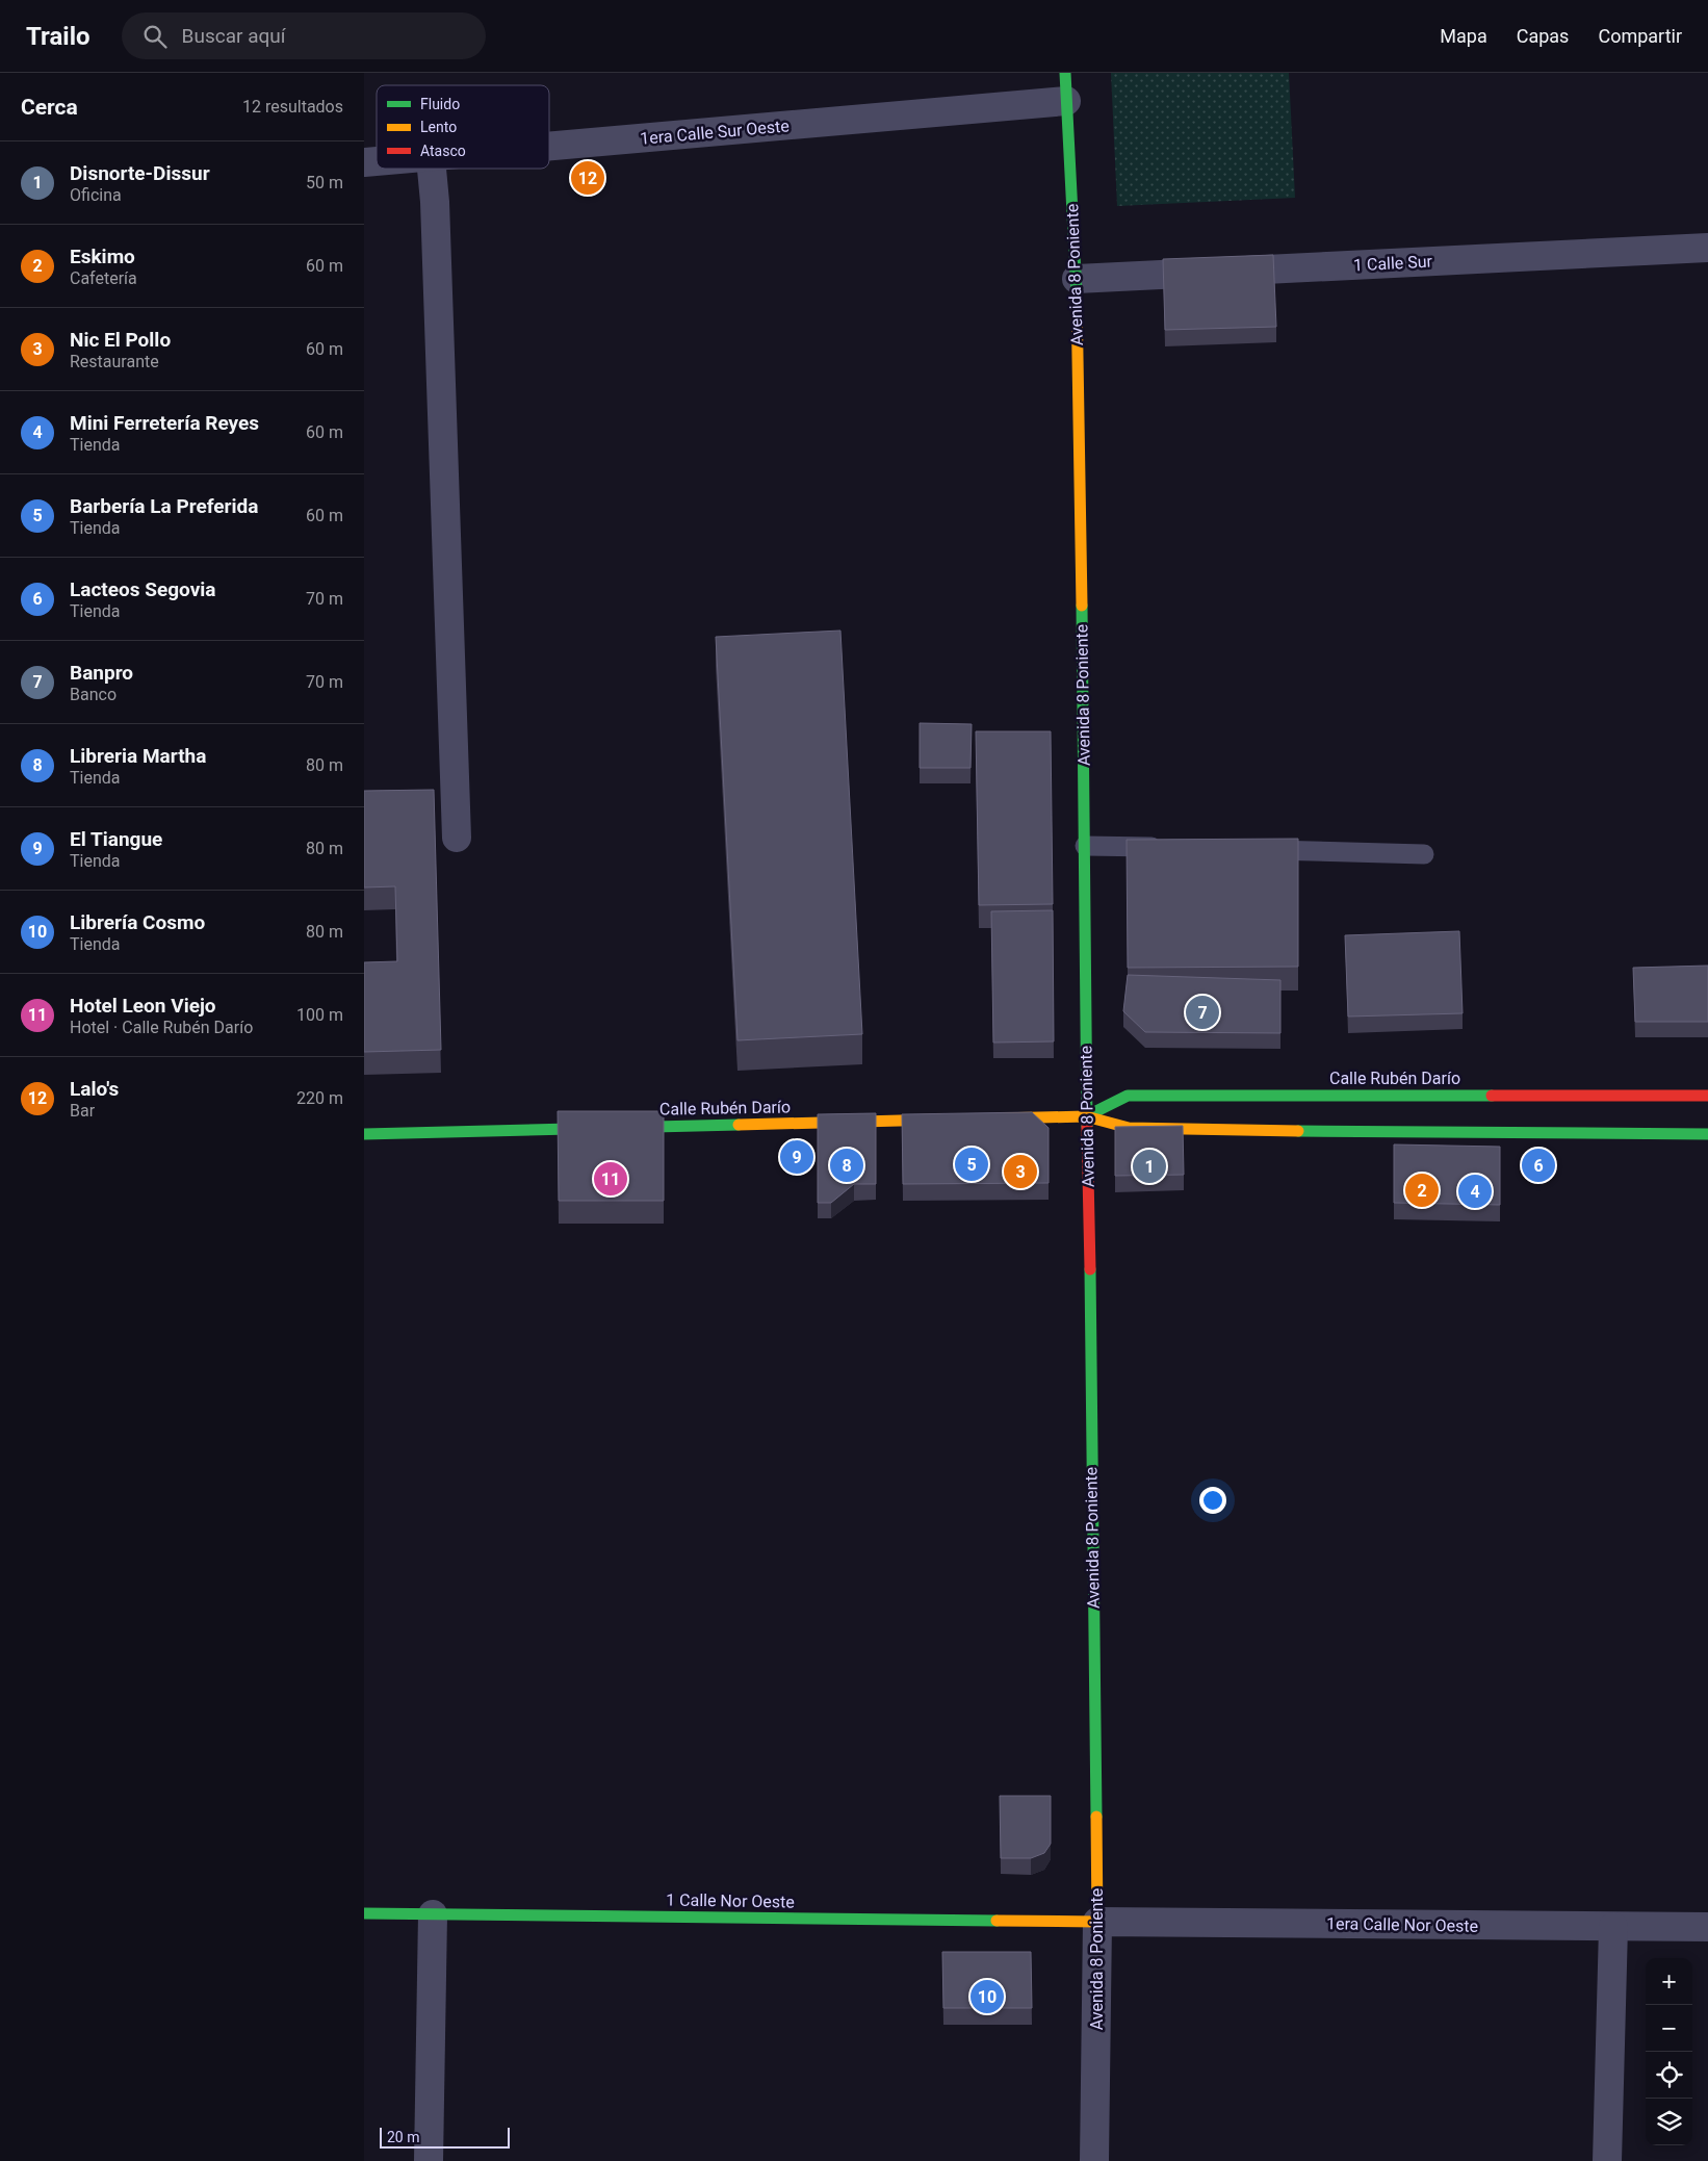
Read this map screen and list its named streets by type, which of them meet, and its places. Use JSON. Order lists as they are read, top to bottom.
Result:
{
  "streets": {
    "street": [
      "1era Calle Sur Oeste",
      "1 Calle Sur",
      "Avenida 8 Poniente",
      "Calle Rubén Darío",
      "1 Calle Nor Oeste",
      "1era Calle Nor Oeste"
    ]
  },
  "crossings": [
    ["1era Calle Sur Oeste", "Avenida 8 Poniente"],
    ["1 Calle Sur", "Avenida 8 Poniente"],
    ["Avenida 8 Poniente", "Calle Rubén Darío"],
    ["Avenida 8 Poniente", "1 Calle Nor Oeste"],
    ["Avenida 8 Poniente", "1era Calle Nor Oeste"],
    ["1 Calle Nor Oeste", "1era Calle Nor Oeste"]
  ],
  "legend": ["Fluido", "Lento", "Atasco"],
  "scale_bar": "20 m",
  "page": {
    "header": "Trailo",
    "search": "Buscar aquí",
    "nav": ["Mapa", "Capas", "Compartir"],
    "heading": ["Cerca", "12 resultados"],
    "list": [
      {
        "mark": "1",
        "name": "Disnorte-Dissur",
        "note": "Oficina",
        "value": "50 m"
      },
      {
        "mark": "2",
        "name": "Eskimo",
        "note": "Cafetería",
        "value": "60 m"
      },
      {
        "mark": "3",
        "name": "Nic El Pollo",
        "note": "Restaurante",
        "value": "60 m"
      },
      {
        "mark": "4",
        "name": "Mini Ferretería Reyes",
        "note": "Tienda",
        "value": "60 m"
      },
      {
        "mark": "5",
        "name": "Barbería La Preferida",
        "note": "Tienda",
        "value": "60 m"
      },
      {
        "mark": "6",
        "name": "Lacteos Segovia",
        "note": "Tienda",
        "value": "70 m"
      },
      {
        "mark": "7",
        "name": "Banpro",
        "note": "Banco",
        "value": "70 m"
      },
      {
        "mark": "8",
        "name": "Libreria Martha",
        "note": "Tienda",
        "value": "80 m"
      },
      {
        "mark": "9",
        "name": "El Tiangue",
        "note": "Tienda",
        "value": "80 m"
      },
      {
        "mark": "10",
        "name": "Librería Cosmo",
        "note": "Tienda",
        "value": "80 m"
      },
      {
        "mark": "11",
        "name": "Hotel Leon Viejo",
        "note": "Hotel · Calle Rubén Darío",
        "value": "100 m"
      },
      {
        "mark": "12",
        "name": "Lalo's",
        "note": "Bar",
        "value": "220 m"
      }
    ],
    "pins": [
      "12",
      "7",
      "9",
      "5",
      "6",
      "8",
      "1",
      "3",
      "11",
      "2",
      "4",
      "10"
    ],
    "map_buttons": ["+", "−"],
    "scale": "20 m"
  }
}
